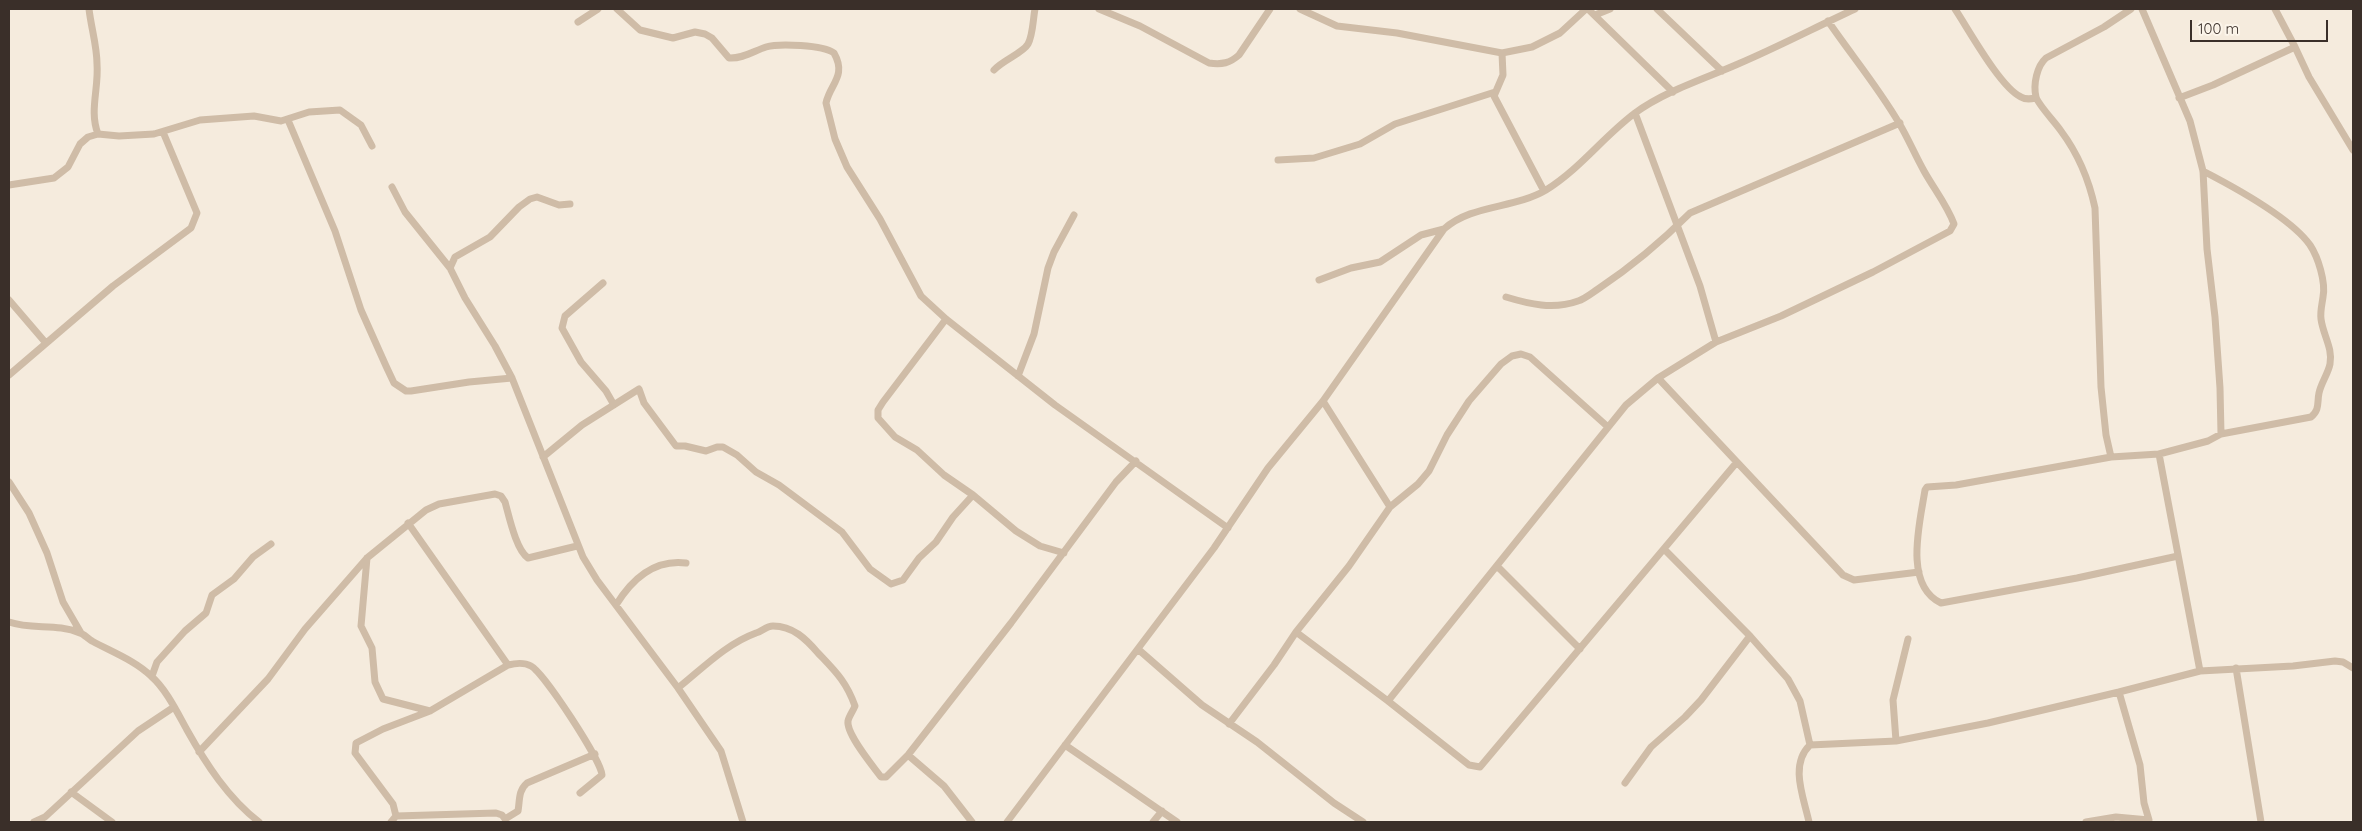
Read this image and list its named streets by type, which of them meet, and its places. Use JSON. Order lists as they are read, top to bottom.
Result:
{
  "scale_bar": "100 m"
}
